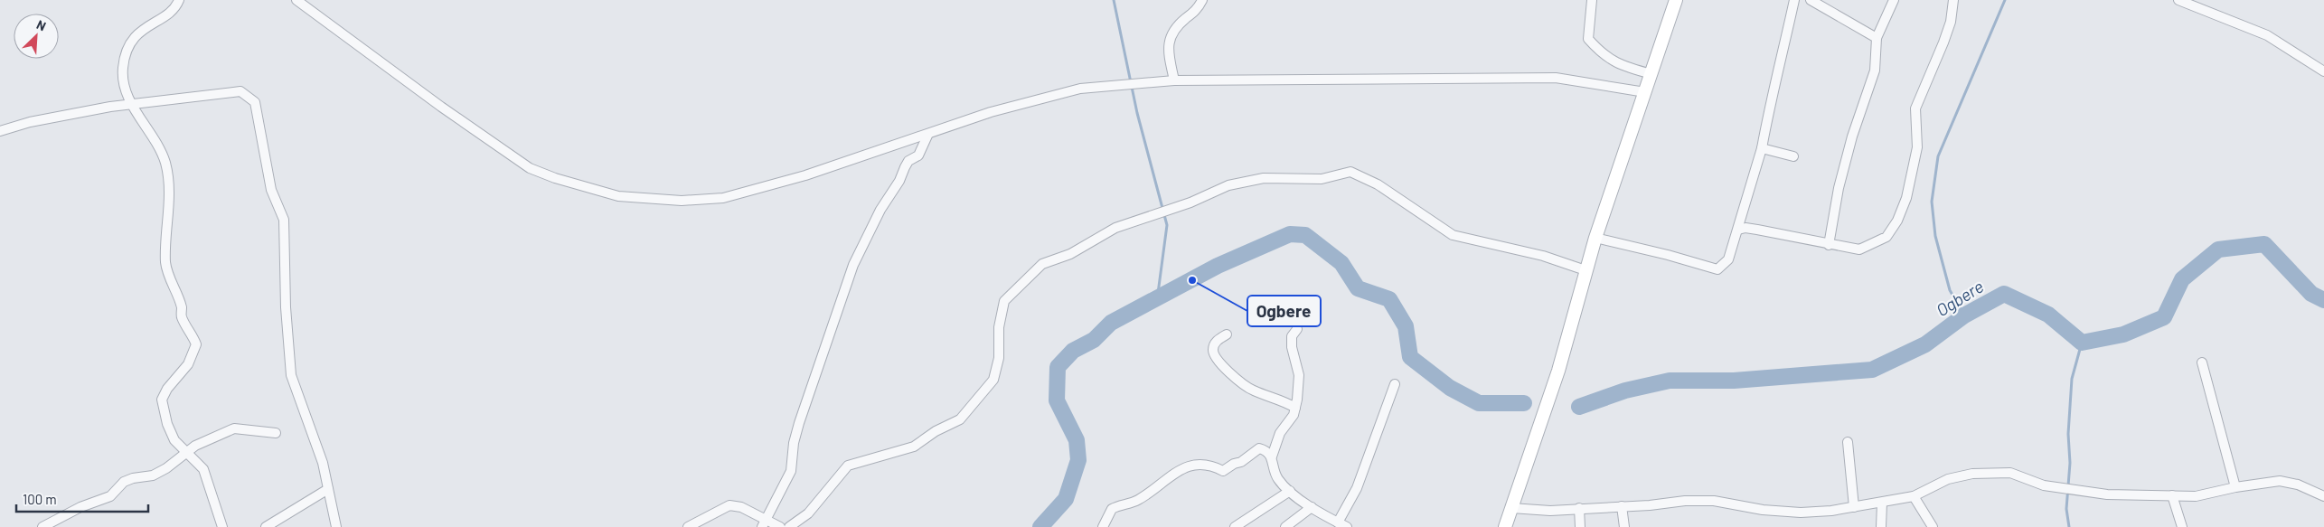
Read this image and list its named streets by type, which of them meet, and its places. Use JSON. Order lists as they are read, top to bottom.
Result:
{
  "water": ["Ogbere"],
  "places": ["Ogbere"],
  "scale_bar": "100 m",
  "north": "top right"
}
